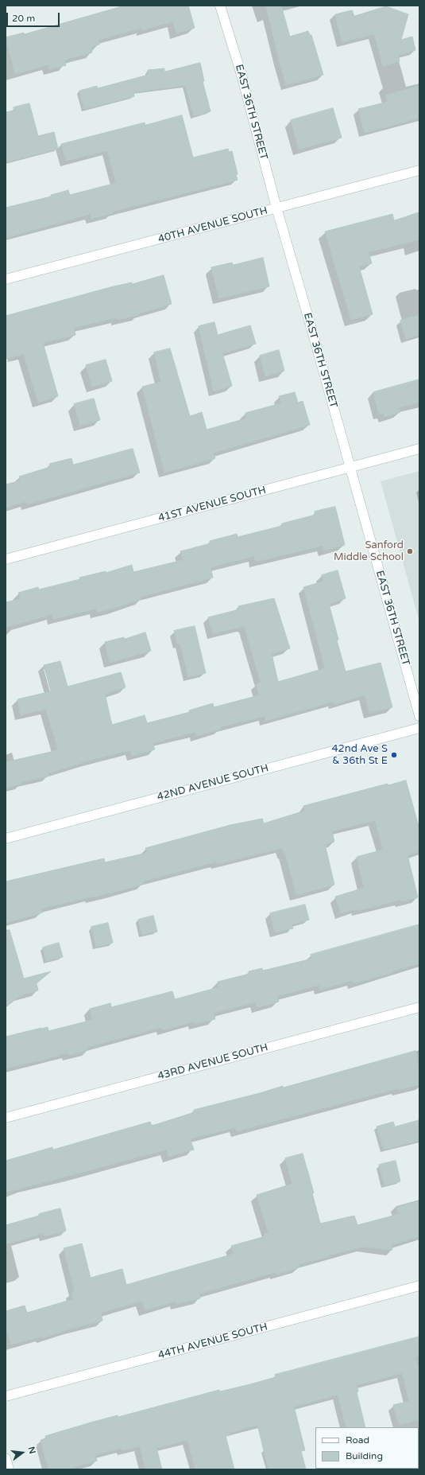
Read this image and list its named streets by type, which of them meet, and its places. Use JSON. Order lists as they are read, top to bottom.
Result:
{
  "streets": {
    "street": [
      "EAST 36TH STREET",
      "40TH AVENUE SOUTH",
      "41ST AVENUE SOUTH",
      "42ND AVENUE SOUTH",
      "43RD AVENUE SOUTH",
      "44TH AVENUE SOUTH"
    ]
  },
  "crossings": [
    ["EAST 36TH STREET", "40TH AVENUE SOUTH"],
    ["EAST 36TH STREET", "41ST AVENUE SOUTH"]
  ],
  "places": ["Sanford Middle School", "42nd Ave S & 36th St E"],
  "legend": ["Road", "Building"],
  "scale_bar": "20 m",
  "north": "right"
}
